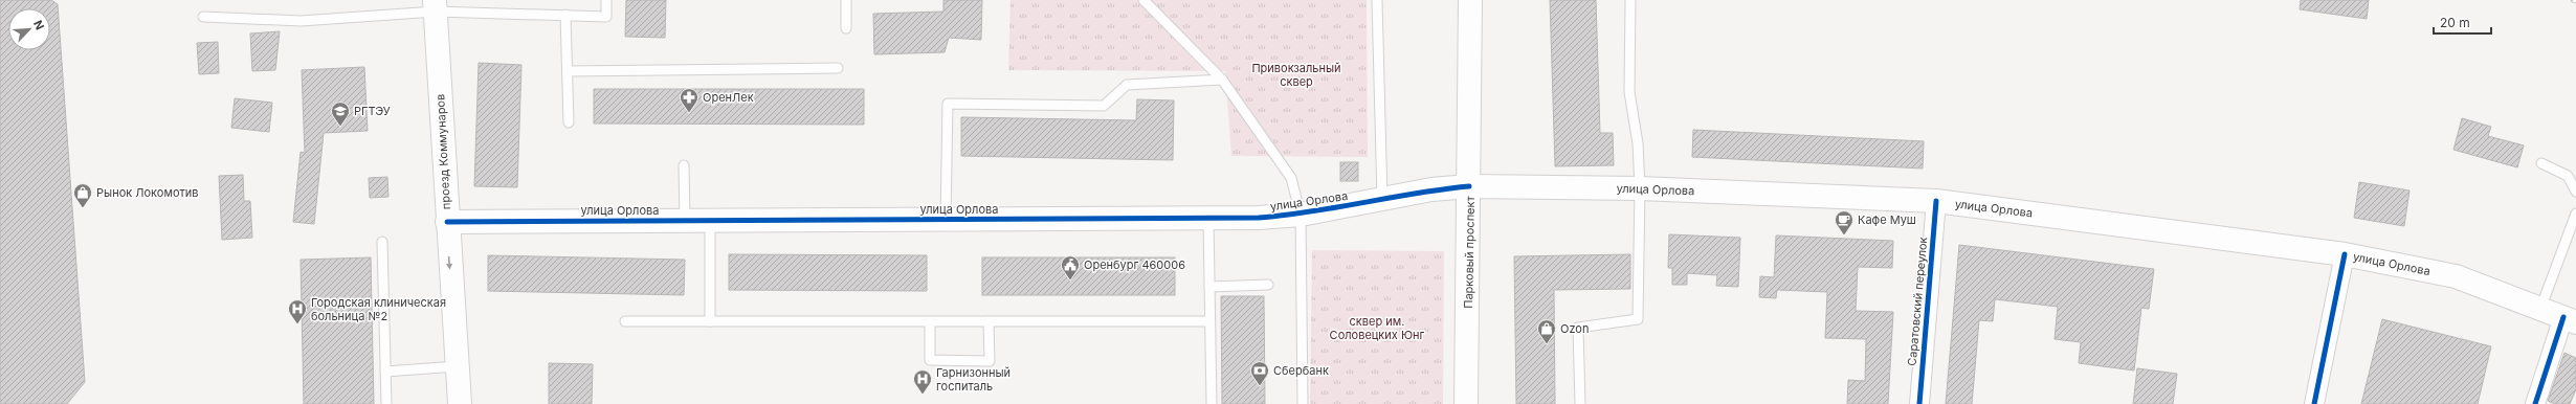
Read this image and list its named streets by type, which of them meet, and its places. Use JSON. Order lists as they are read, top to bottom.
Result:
{
  "streets": {
    "main road": ["проезд Коммунаров", "улица Орлова", "Парковый проспект"],
    "street": ["Саратовский переулок"]
  },
  "crossings": [
    ["проезд Коммунаров", "улица Орлова"],
    ["улица Орлова", "Парковый проспект"],
    ["улица Орлова", "Саратовский переулок"]
  ],
  "one_way": ["проезд Коммунаров"],
  "parks": ["Привокзальный сквер", "сквер им. Соловецких Юнг"],
  "places": {
    "pharmacy": ["ОренЛек"],
    "school or university": ["РГТЭУ"],
    "shop": ["Рынок Локомотив", "Ozon"],
    "cafe": ["Кафе Муш"],
    "public building": ["Оренбург 460006"],
    "hospital": ["Городская клиническая больница №2", "Гарнизонный госпиталь"],
    "bank": ["Сбербанк"]
  },
  "scale_bar": "20 m",
  "north": "top right"
}
